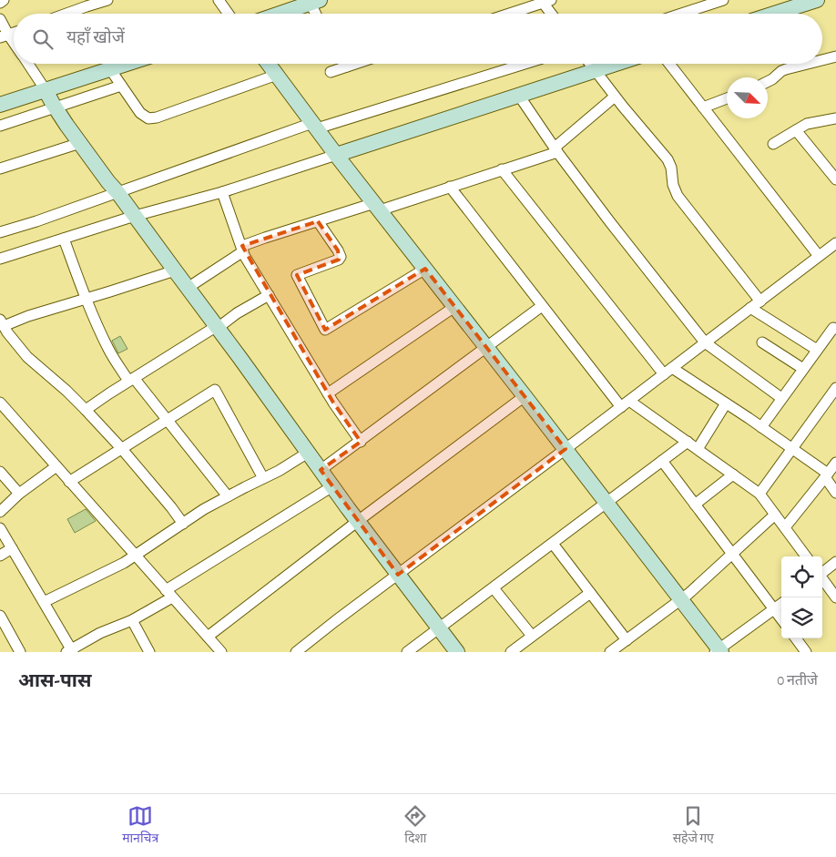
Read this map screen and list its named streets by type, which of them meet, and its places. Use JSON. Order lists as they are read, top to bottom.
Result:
{
  "north": "bottom right",
  "page": {
    "search": "यहाँ खोजें",
    "heading": ["आस-पास", "0 नतीजे"],
    "nav": ["मानचित्र", "दिशा", "सहेजे गए"]
  }
}
